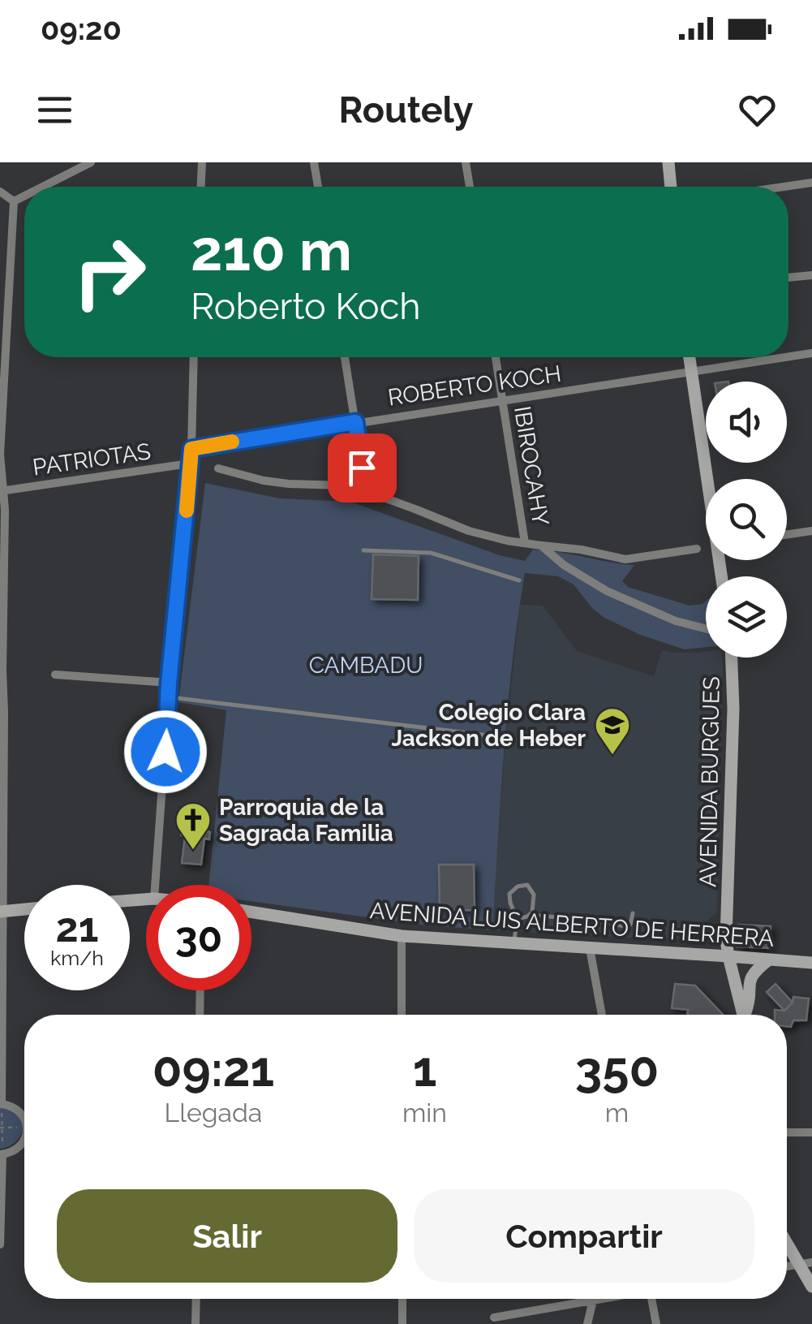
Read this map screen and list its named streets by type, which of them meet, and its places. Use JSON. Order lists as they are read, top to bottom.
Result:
{
  "streets": {
    "street": [
      "ROBERTO KOCH",
      "PATRIOTAS",
      "IBIROCAHY",
      "AVENIDA BURGUES",
      "AVENIDA LUIS ALBERTO DE HERRERA"
    ]
  },
  "crossings": [
    ["ROBERTO KOCH", "IBIROCAHY"],
    ["AVENIDA BURGUES", "AVENIDA LUIS ALBERTO DE HERRERA"]
  ],
  "parks": ["CAMBADU"],
  "places": {
    "school or university": ["Colegio Clara Jackson de Heber"],
    "church": ["Parroquia de la Sagrada Familia"]
  },
  "page": {
    "status": "09:20",
    "header": "Routely",
    "turn": ["210 m", "Roberto Koch"],
    "speed": "21 km/h",
    "limit": "30",
    "eta": [
      "09:21",
      "Llegada",
      "1",
      "min",
      "350",
      "m"
    ],
    "buttons": ["Salir", "Compartir"]
  }
}
